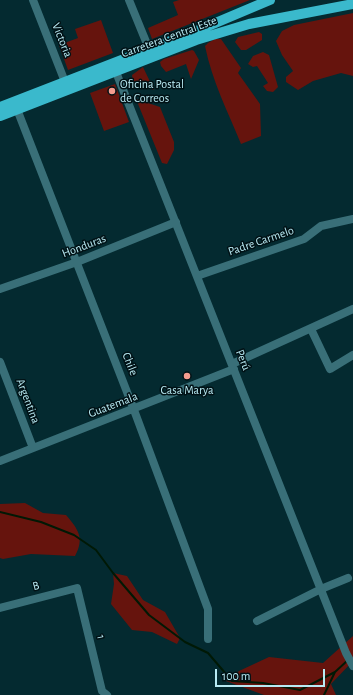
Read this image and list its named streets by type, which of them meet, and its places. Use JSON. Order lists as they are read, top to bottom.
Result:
{
  "streets": {
    "main road": ["Carretera Central Este"],
    "street": [
      "Victoria",
      "Padre Carmelo",
      "Honduras",
      "Perú",
      "Chile",
      "Argentina",
      "Guatemala",
      "B",
      "1"
    ]
  },
  "crossings": [
    ["Carretera Central Este", "Victoria"],
    ["Carretera Central Este", "Perú"],
    ["Carretera Central Este", "Chile"],
    ["Padre Carmelo", "Perú"],
    ["Honduras", "Perú"],
    ["Honduras", "Chile"],
    ["Perú", "Guatemala"],
    ["Chile", "Guatemala"],
    ["Argentina", "Guatemala"],
    ["B", "1"]
  ],
  "places": ["Oficina Postal de Correos", "Casa Marya"],
  "scale_bar": "100 m"
}
